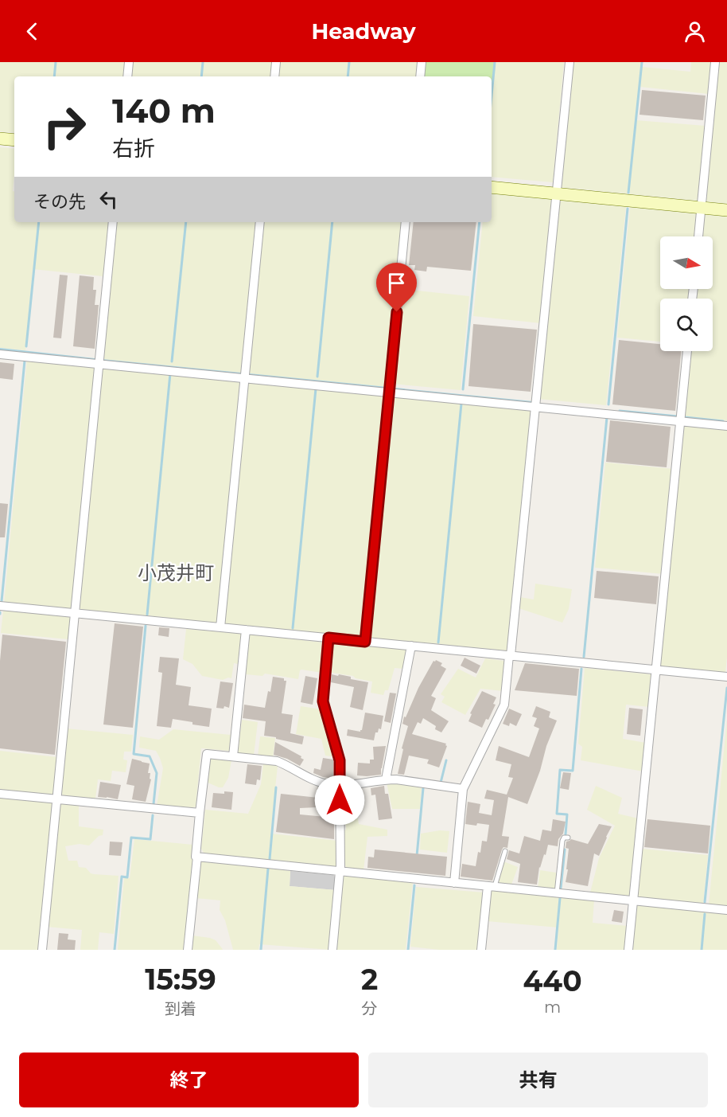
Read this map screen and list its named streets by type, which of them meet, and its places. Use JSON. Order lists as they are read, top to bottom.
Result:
{
  "districts": ["小茂井町"],
  "north": "right",
  "page": {
    "header": "Headway",
    "turn": ["140 m", "右折"],
    "then": "その先",
    "eta": [
      "15:59",
      "到着",
      "2",
      "分",
      "440",
      "m"
    ],
    "buttons": ["終了", "共有"]
  }
}
